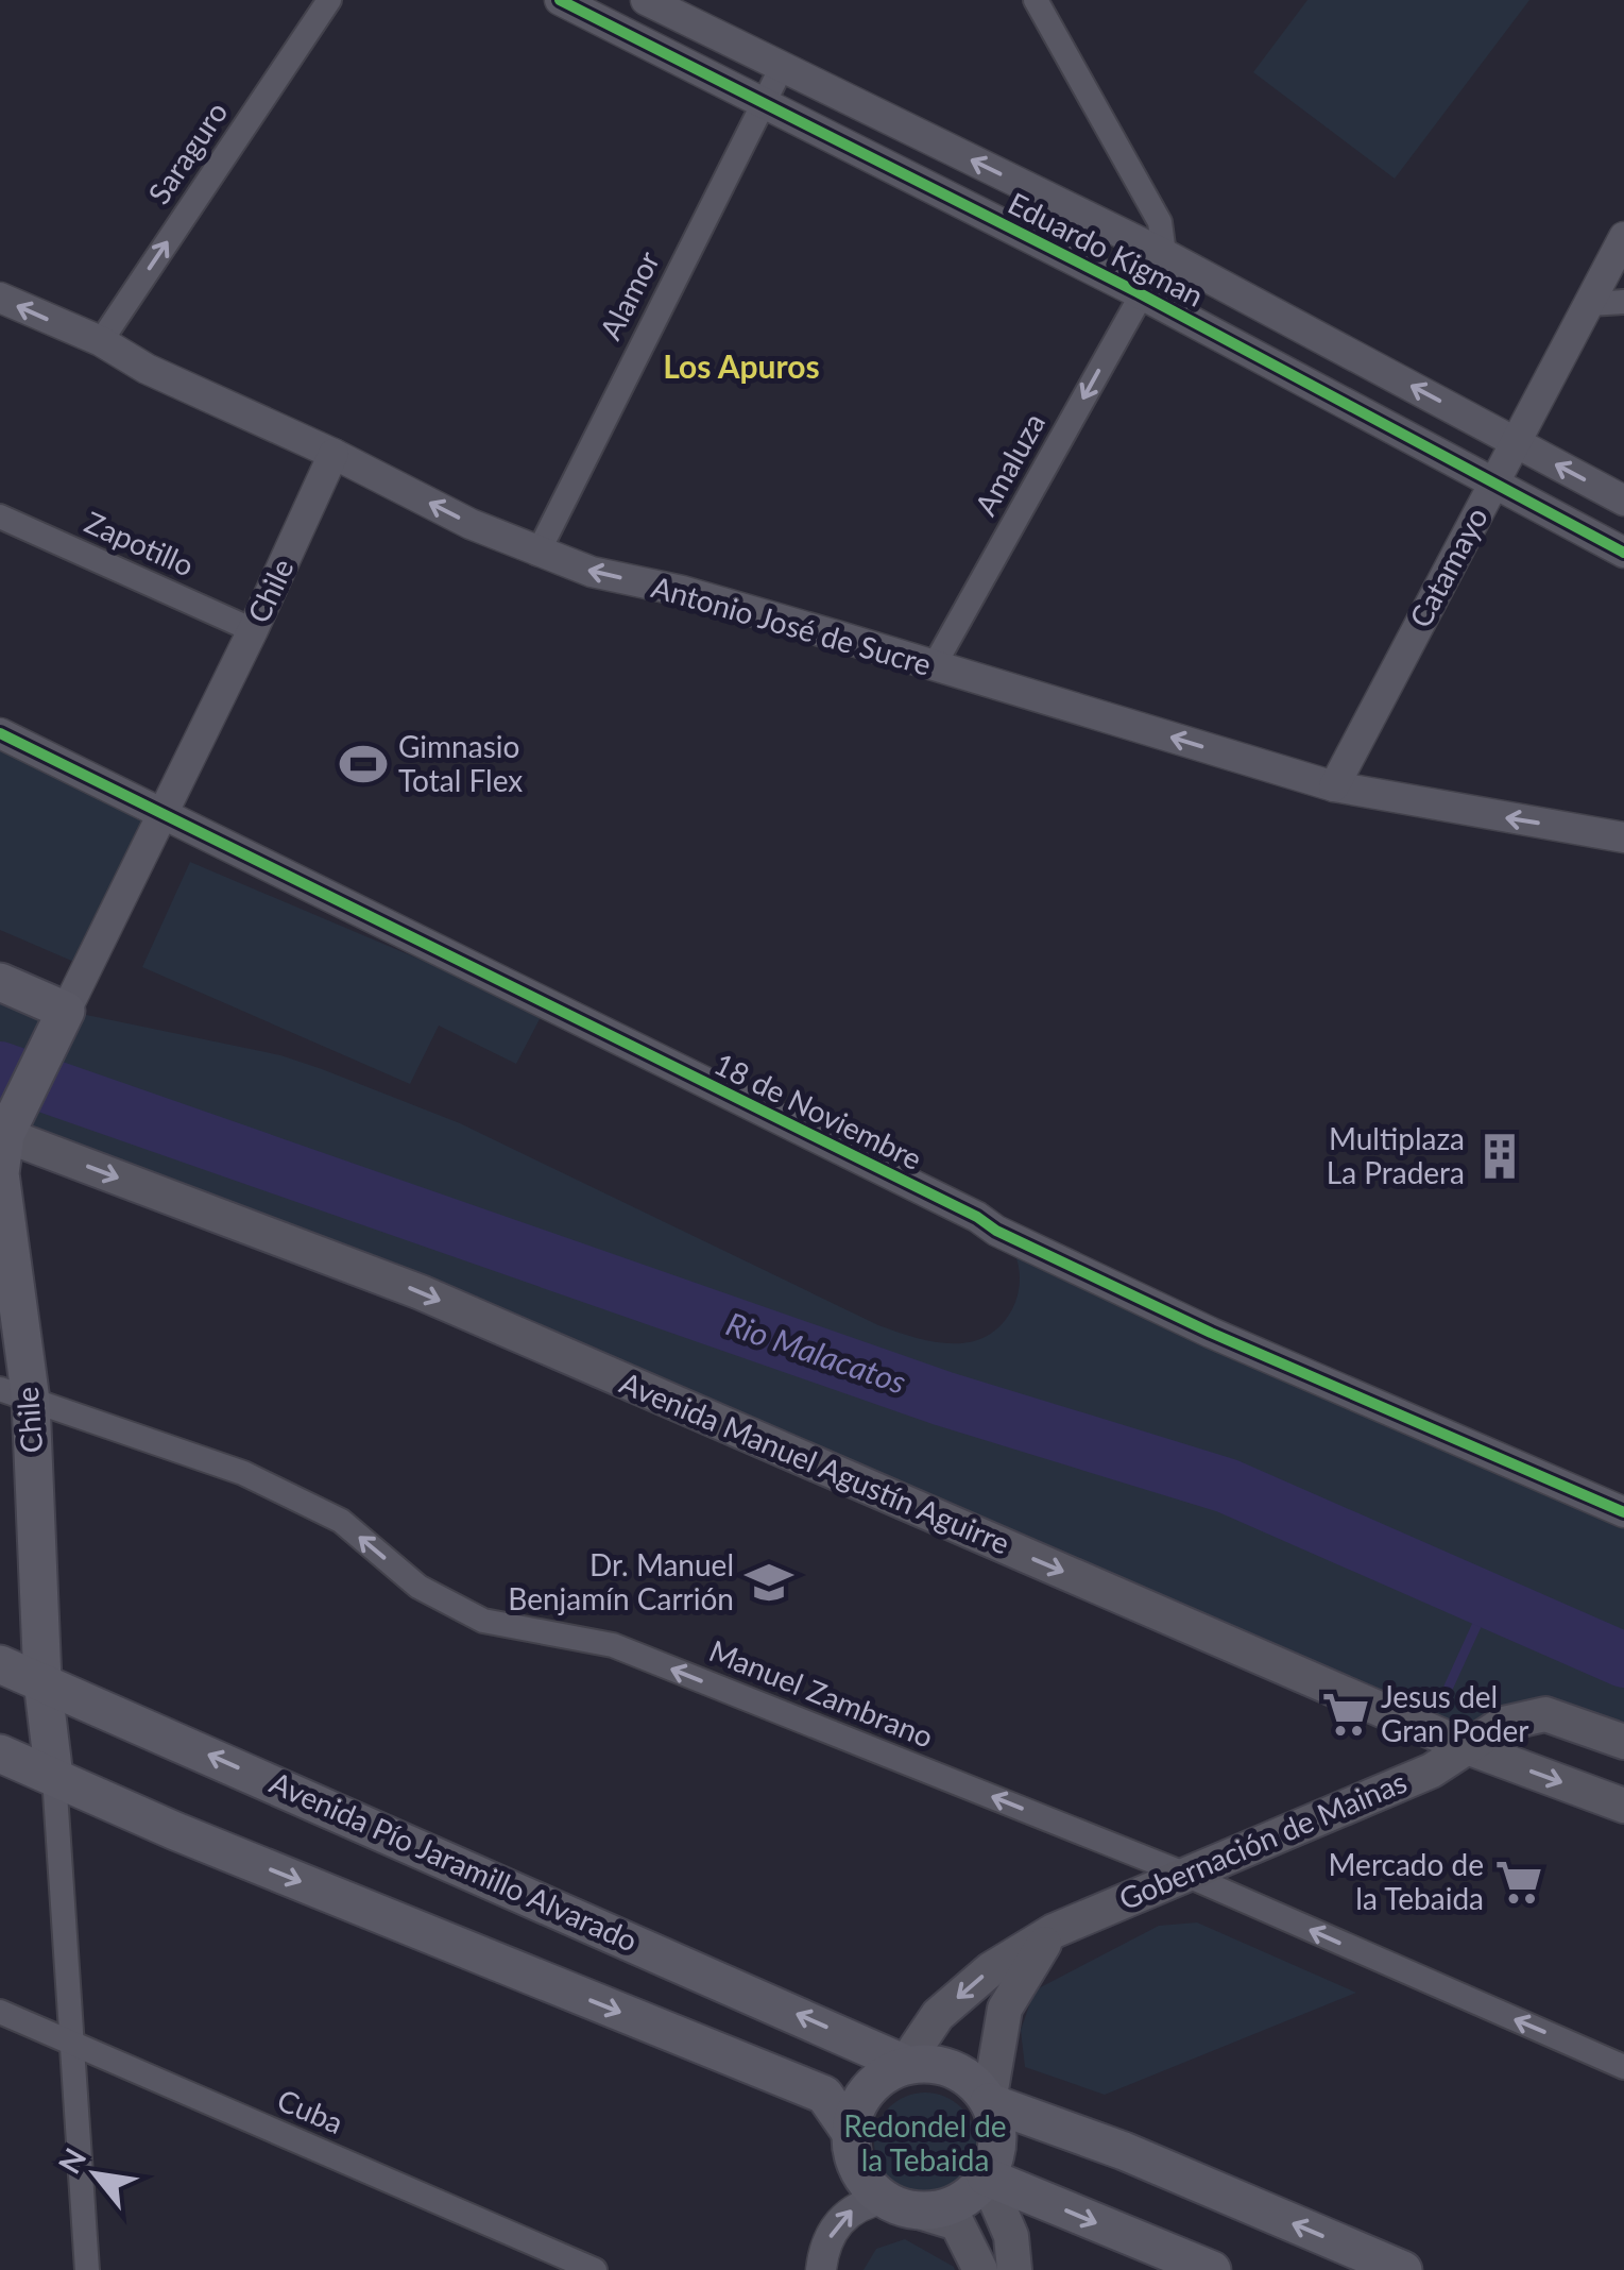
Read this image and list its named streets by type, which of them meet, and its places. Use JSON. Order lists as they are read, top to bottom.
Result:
{
  "streets": {
    "main road": [
      "Chile",
      "Avenida Manuel Agustín Aguirre",
      "Gobernación de Mainas",
      "Avenida Pío Jaramillo Alvarado"
    ],
    "street": [
      "Saraguro",
      "Eduardo Kigman",
      "Alamor",
      "Amaluza",
      "Zapotillo",
      "Catamayo",
      "Antonio José de Sucre",
      "18 de Noviembre",
      "Manuel Zambrano",
      "Cuba"
    ]
  },
  "crossings": [
    ["Saraguro", "Antonio José de Sucre"],
    ["Eduardo Kigman", "Alamor"],
    ["Eduardo Kigman", "Amaluza"],
    ["Eduardo Kigman", "Catamayo"],
    ["Alamor", "Antonio José de Sucre"],
    ["Amaluza", "Antonio José de Sucre"],
    ["Zapotillo", "Chile"],
    ["Catamayo", "Antonio José de Sucre"],
    ["Chile", "Antonio José de Sucre"],
    ["Chile", "18 de Noviembre"],
    ["Chile", "Avenida Manuel Agustín Aguirre"],
    ["Chile", "Manuel Zambrano"],
    ["Chile", "Avenida Pío Jaramillo Alvarado"],
    ["Chile", "Cuba"],
    ["Avenida Manuel Agustín Aguirre", "Gobernación de Mainas"],
    ["Manuel Zambrano", "Gobernación de Mainas"],
    ["Gobernación de Mainas", "Avenida Pío Jaramillo Alvarado"]
  ],
  "one_way": [
    "Saraguro",
    "Amaluza",
    "Antonio José de Sucre",
    "Avenida Manuel Agustín Aguirre",
    "Manuel Zambrano"
  ],
  "districts": ["Los Apuros"],
  "water": ["Rio Malacatos"],
  "parks": ["Redondel de la Tebaida"],
  "places": {
    "sports": ["Gimnasio Total Flex"],
    "building": ["Multiplaza La Pradera"],
    "school or university": ["Dr. Manuel Benjamín Carrión"],
    "supermarket": ["Jesus del Gran Poder", "Mercado de la Tebaida"]
  },
  "north": "top left"
}
